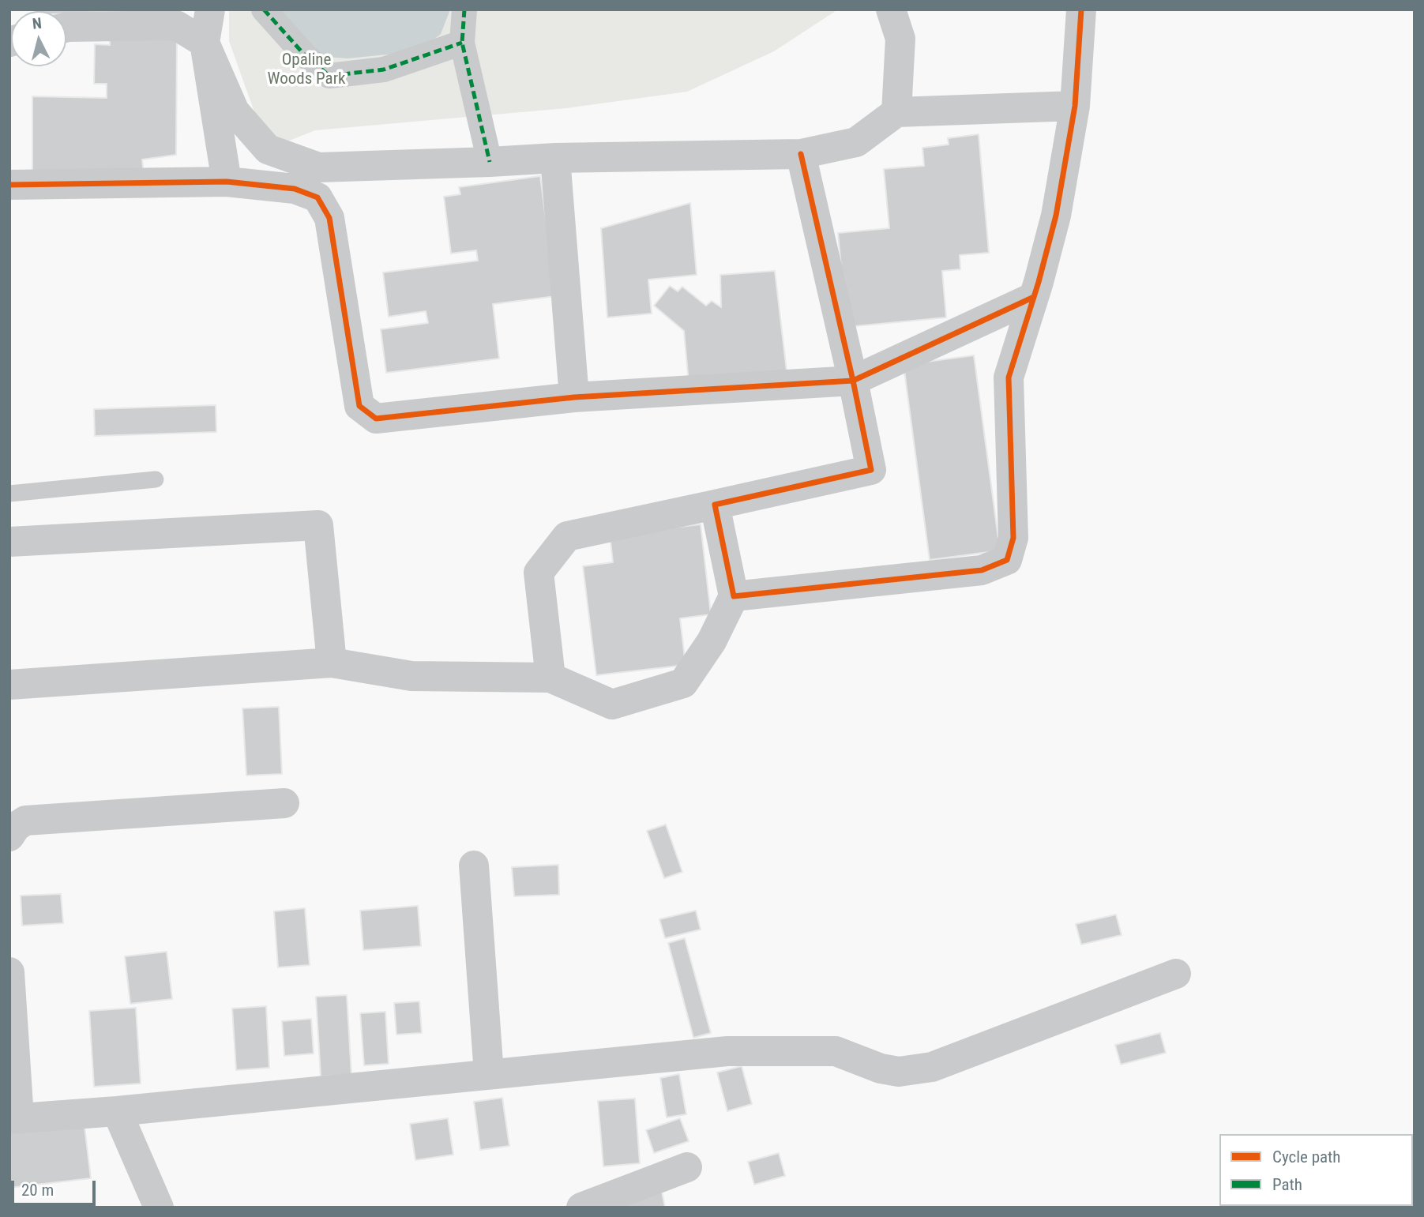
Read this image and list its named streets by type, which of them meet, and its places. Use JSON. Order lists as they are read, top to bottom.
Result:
{
  "parks": ["Opaline Woods Park"],
  "legend": ["Cycle path", "Path"],
  "scale_bar": "20 m",
  "north": "top"
}
